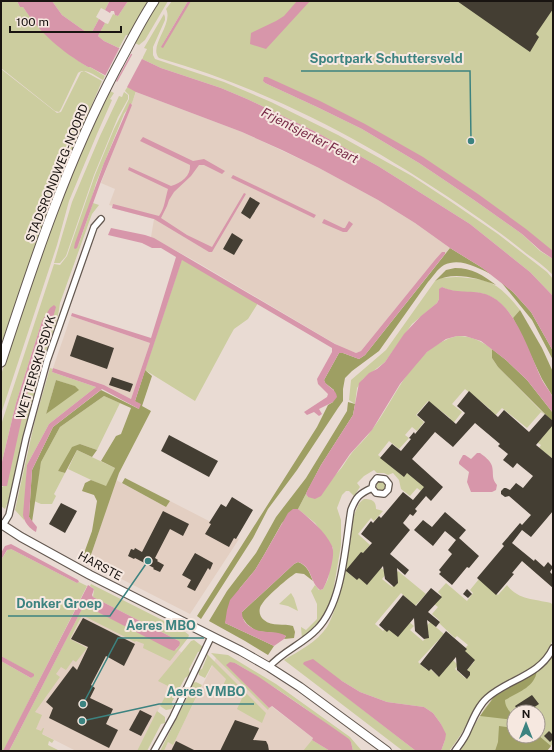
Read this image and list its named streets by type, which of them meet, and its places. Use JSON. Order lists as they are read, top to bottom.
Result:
{
  "streets": {
    "main road": ["STADSRONDWEG-NOORD"],
    "street": ["WETTERSKIPSDYK", "HARSTE"]
  },
  "crossings": [
    ["WETTERSKIPSDYK", "HARSTE"]
  ],
  "water": ["Frjentsjerter Feart"],
  "places": [
    "Sportpark Schuttersveld",
    "Donker Groep",
    "Aeres MBO",
    "Aeres VMBO"
  ],
  "scale_bar": "100 m",
  "north": "top"
}
